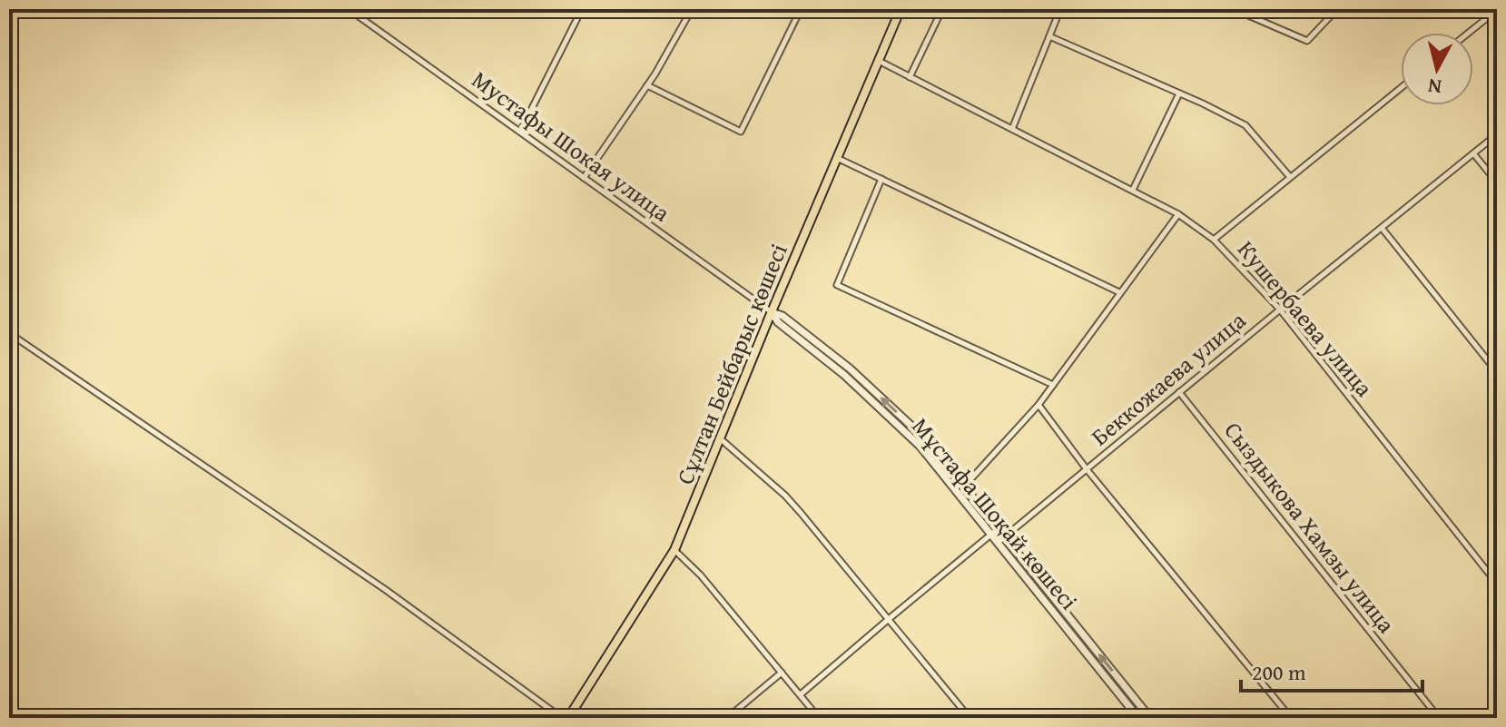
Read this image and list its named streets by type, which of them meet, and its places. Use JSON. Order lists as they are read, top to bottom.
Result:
{
  "streets": {
    "main road": ["Сұлтан Бейбарыс көшесі"],
    "street": [
      "Мустафы Шокая улица",
      "Кушербаева улица",
      "Беккожаева улица",
      "Мұстафа Шоқай көшесі",
      "Сыздыкова Хамзы улица"
    ]
  },
  "crossings": [
    ["Мустафы Шокая улица", "Сұлтан Бейбарыс көшесі"],
    ["Мустафы Шокая улица", "Мұстафа Шоқай көшесі"],
    ["Кушербаева улица", "Сұлтан Бейбарыс көшесі"],
    ["Кушербаева улица", "Беккожаева улица"],
    ["Сұлтан Бейбарыс көшесі", "Мұстафа Шоқай көшесі"],
    ["Беккожаева улица", "Мұстафа Шоқай көшесі"],
    ["Беккожаева улица", "Сыздыкова Хамзы улица"]
  ],
  "scale_bar": "200 m",
  "north": "bottom"
}
